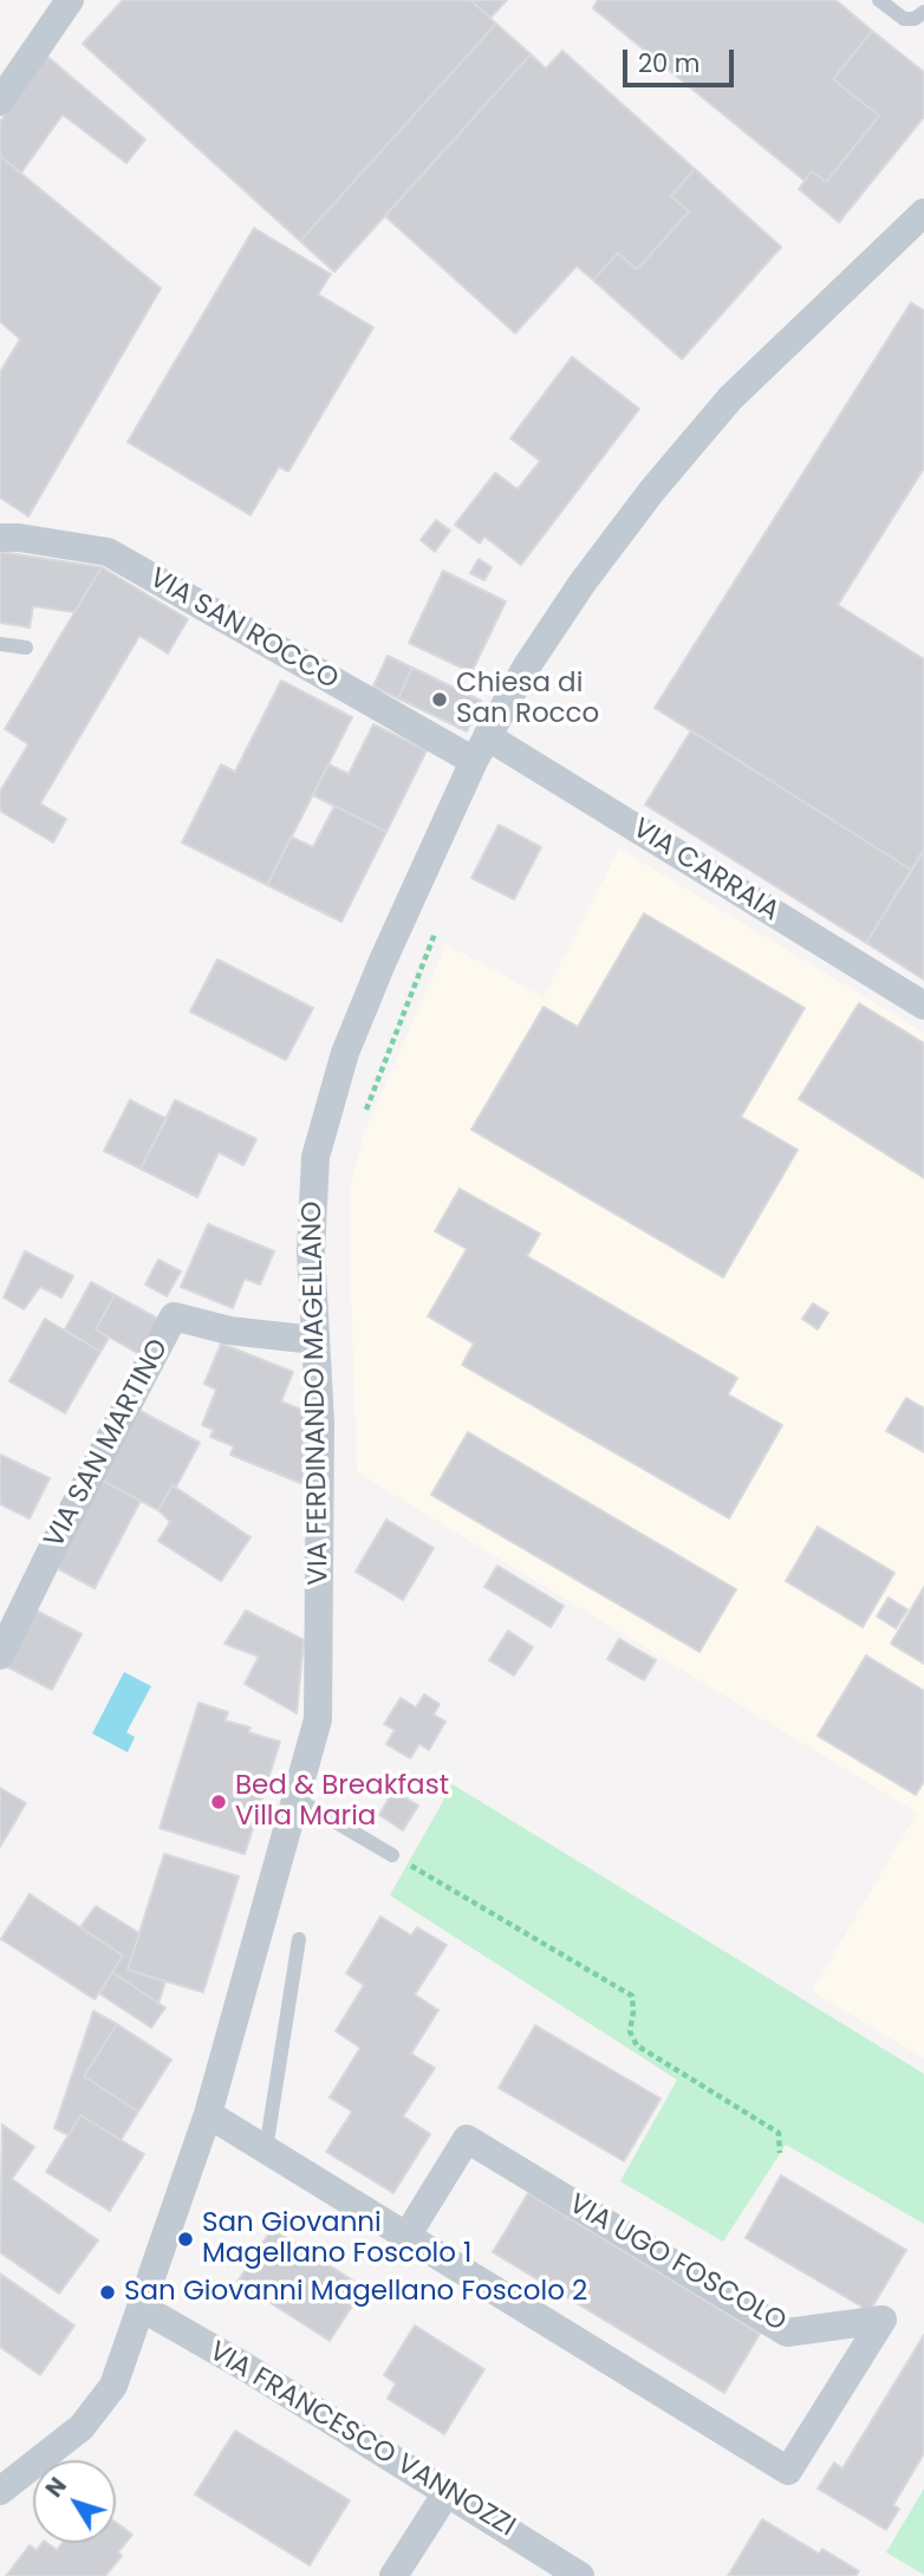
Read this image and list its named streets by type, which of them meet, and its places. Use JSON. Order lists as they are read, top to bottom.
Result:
{
  "streets": {
    "street": [
      "VIA SAN ROCCO",
      "VIA CARRAIA",
      "VIA FERDINANDO MAGELLANO",
      "VIA SAN MARTINO",
      "VIA UGO FOSCOLO",
      "VIA FRANCESCO VANNOZZI"
    ]
  },
  "crossings": [
    ["VIA SAN ROCCO", "VIA CARRAIA"],
    ["VIA SAN ROCCO", "VIA FERDINANDO MAGELLANO"],
    ["VIA CARRAIA", "VIA FERDINANDO MAGELLANO"],
    ["VIA FERDINANDO MAGELLANO", "VIA SAN MARTINO"],
    ["VIA FERDINANDO MAGELLANO", "VIA UGO FOSCOLO"],
    ["VIA FERDINANDO MAGELLANO", "VIA FRANCESCO VANNOZZI"]
  ],
  "places": [
    "Chiesa di San Rocco",
    "Bed & Breakfast Villa Maria",
    "San Giovanni Magellano Foscolo 1",
    "San Giovanni Magellano Foscolo 2"
  ],
  "scale_bar": "20 m",
  "north": "top left"
}
